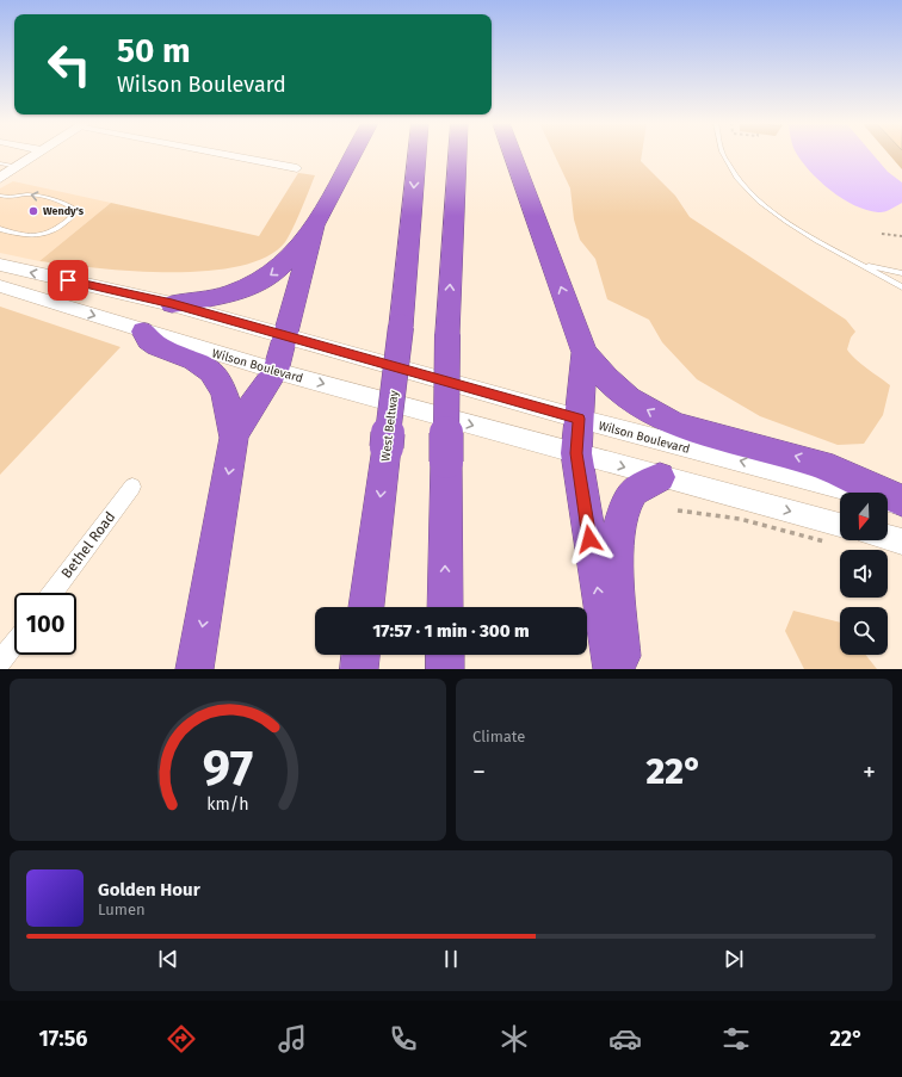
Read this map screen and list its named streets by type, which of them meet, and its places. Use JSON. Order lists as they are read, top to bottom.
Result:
{
  "streets": {
    "highway": ["West Beltway"],
    "main road": ["Wilson Boulevard"],
    "street": ["Bethel Road"]
  },
  "places": ["Wendy's"],
  "north": "bottom",
  "page": {
    "turn": ["50 m", "Wilson Boulevard"],
    "limit": "100",
    "trip": "17:57 · 1 min · 300 m",
    "tile": "Climate",
    "heat": ["−", "22°", "+"],
    "song": ["Golden Hour", "Lumen"],
    "tabs": ["17:56", "22°"],
    "gauge": ["97", "km/h"]
  }
}
